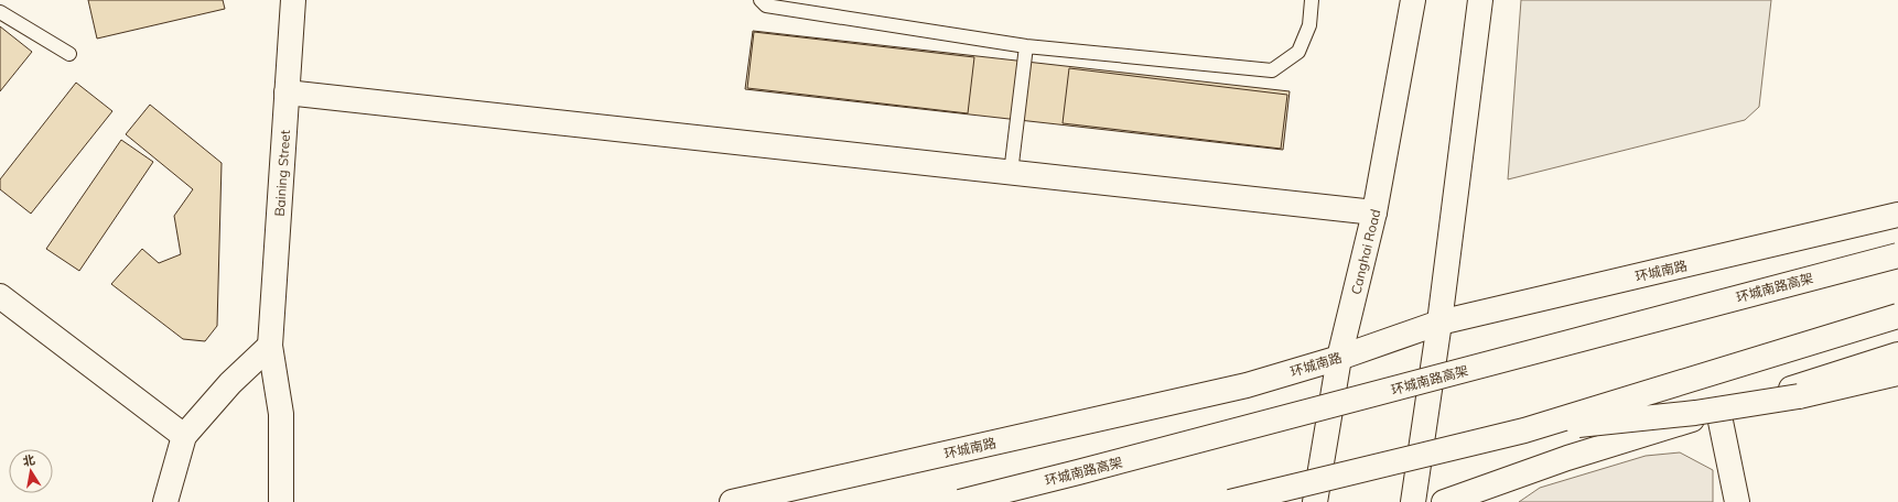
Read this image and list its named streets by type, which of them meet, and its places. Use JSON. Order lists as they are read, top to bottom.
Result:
{
  "streets": {
    "main road": [
      "Baining Street",
      "Canghai Road",
      "环城南路",
      "环城南路高架"
    ]
  },
  "crossings": [
    ["Canghai Road", "环城南路"]
  ],
  "north": "top"
}
